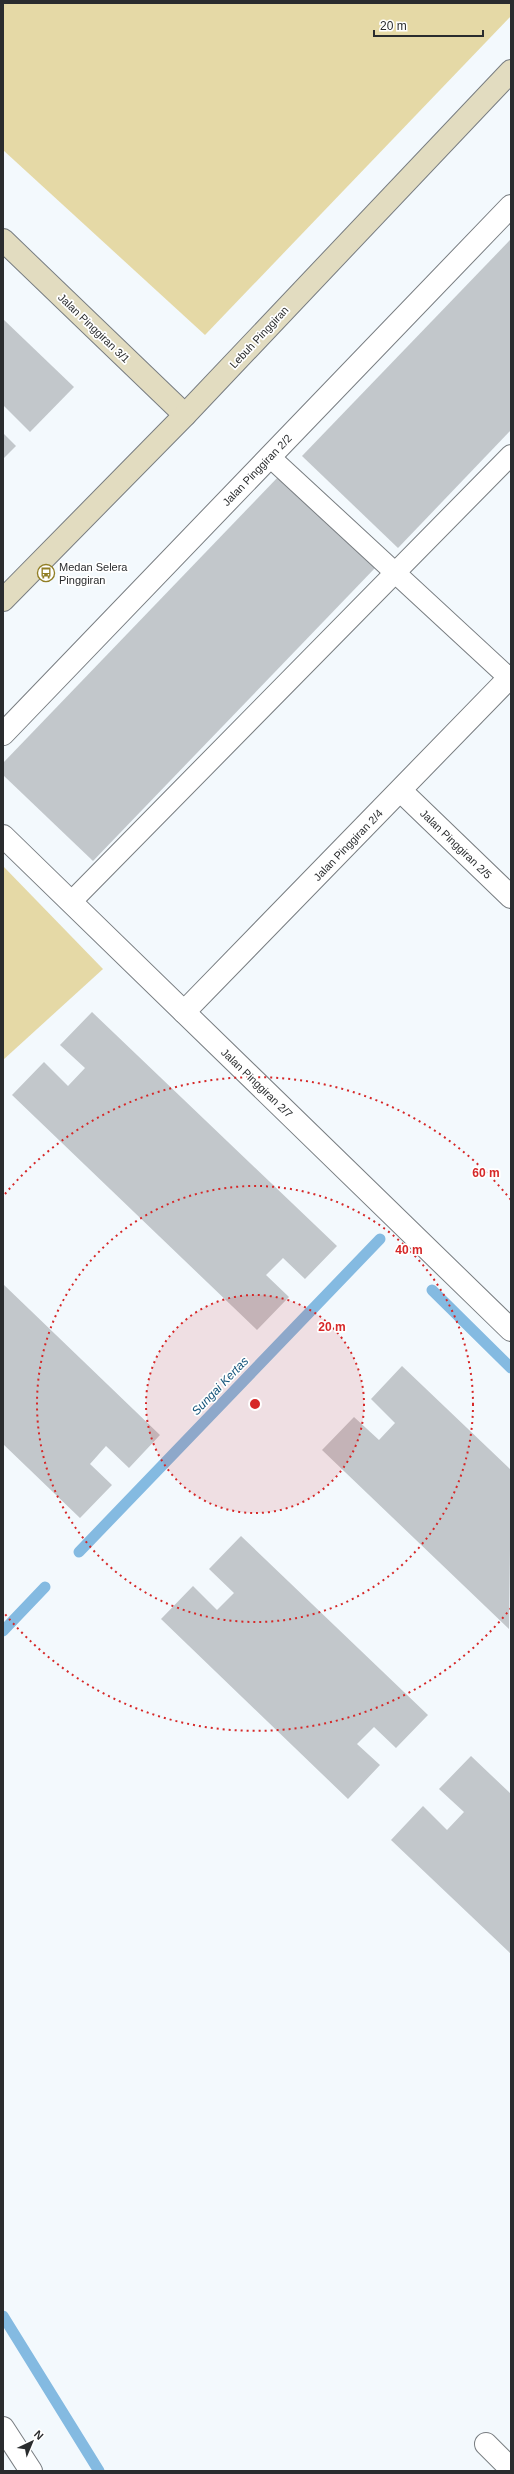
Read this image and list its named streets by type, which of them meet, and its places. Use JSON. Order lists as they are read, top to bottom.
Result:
{
  "streets": {
    "street": [
      "Jalan Pinggiran 3/1",
      "Lebuh Pinggiran",
      "Jalan Pinggiran 2/2",
      "Jalan Pinggiran 2/5",
      "Jalan Pinggiran 2/4",
      "Jalan Pinggiran 2/7"
    ]
  },
  "crossings": [
    ["Jalan Pinggiran 3/1", "Lebuh Pinggiran"],
    ["Jalan Pinggiran 2/5", "Jalan Pinggiran 2/4"],
    ["Jalan Pinggiran 2/4", "Jalan Pinggiran 2/7"]
  ],
  "water": ["Sungai Kertas"],
  "places": {
    "bus stop": ["Medan Selera Pinggiran"]
  },
  "scale_bar": "20 m",
  "north": "top right",
  "rings": ["60 m", "40 m", "20 m"]
}
